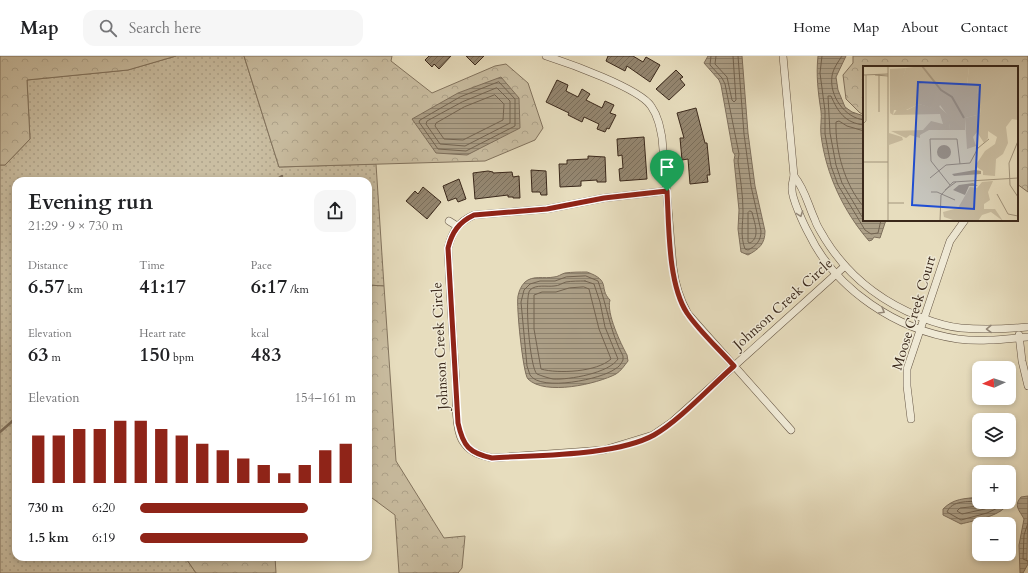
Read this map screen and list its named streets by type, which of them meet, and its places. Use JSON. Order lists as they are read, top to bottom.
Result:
{
  "streets": {
    "street": ["Johnson Creek Circle", "Moose Creek Court"]
  },
  "north": "left",
  "page": {
    "header": "Map",
    "search": "Search here",
    "nav": [
      "Home",
      "Map",
      "About",
      "Contact"
    ],
    "heading": ["Evening run", "21:29 · 9 × 730 m"],
    "stats": [
      ["Distance", "6.57 km"],
      ["Time", "41:17"],
      ["Pace", "6:17 /km"],
      ["Elevation", "63 m"],
      ["Heart rate", "150 bpm"],
      ["kcal", "483"]
    ],
    "map_buttons": ["+", "−"],
    "chart": ["Elevation", "154–161 m"],
    "list": [
      {
        "name": "730 m",
        "note": "6:20"
      },
      {
        "name": "1.5 km",
        "note": "6:19"
      }
    ]
  }
}
